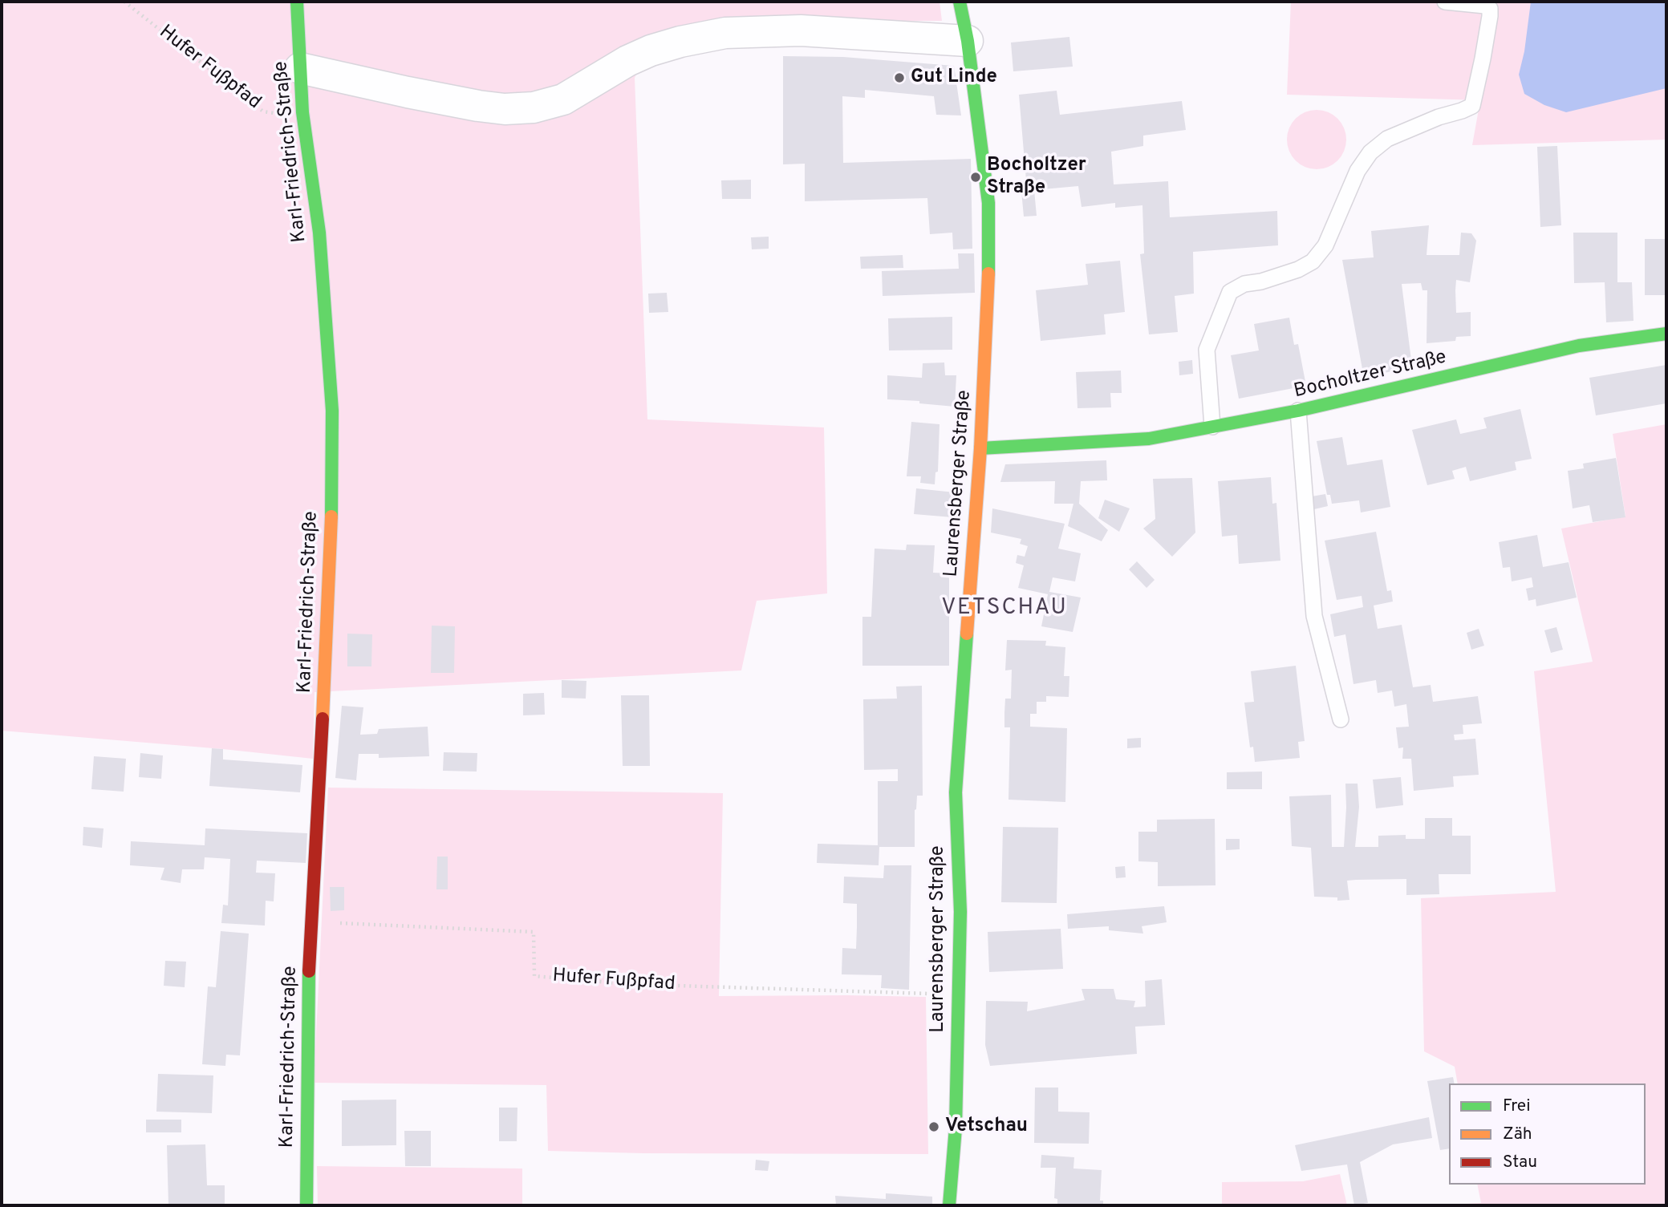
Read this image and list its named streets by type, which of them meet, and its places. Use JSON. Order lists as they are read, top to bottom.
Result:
{
  "streets": {
    "street": ["Karl-Friedrich-Straße", "Bocholtzer Straße", "Laurensberger Straße"],
    "path": ["Hufer Fußpfad"]
  },
  "crossings": [
    ["Hufer Fußpfad", "Karl-Friedrich-Straße"],
    ["Bocholtzer Straße", "Laurensberger Straße"]
  ],
  "districts": ["VETSCHAU"],
  "places": ["Gut Linde", "Bocholtzer Straße", "Vetschau"],
  "legend": ["Frei", "Zäh", "Stau"]
}
